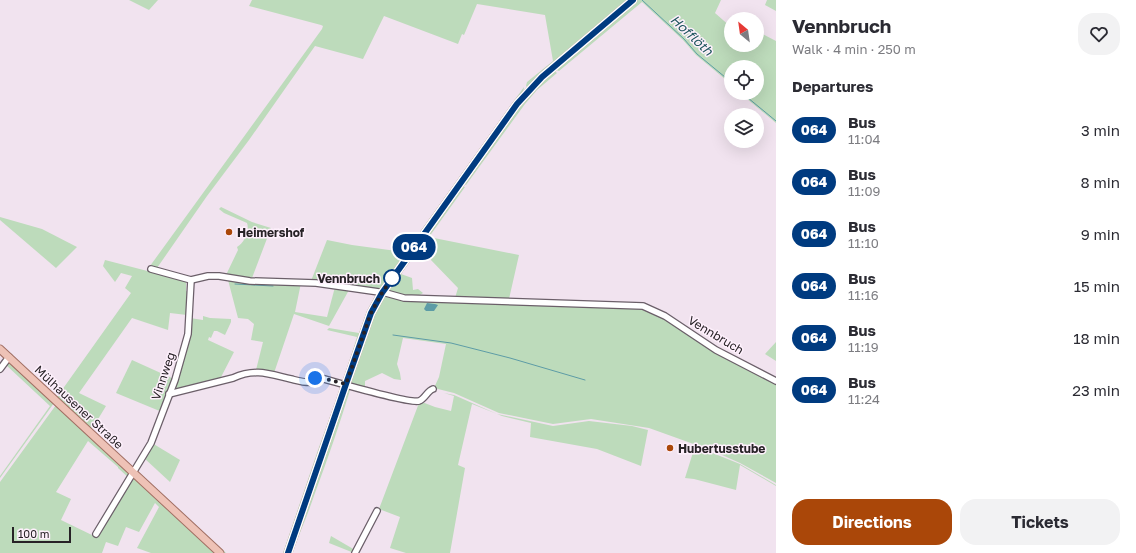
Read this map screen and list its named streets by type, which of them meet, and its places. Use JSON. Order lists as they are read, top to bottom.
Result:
{
  "streets": {
    "main road": ["Mülhausener Straße"],
    "street": ["Vennbruch", "Vinnweg"]
  },
  "crossings": [
    ["Vinnweg", "Mülhausener Straße"]
  ],
  "water": ["Hofflöth"],
  "places": ["Heimershof", "Vennbruch", "Hubertusstube"],
  "lines": ["bus line 064"],
  "scale_bar": "100 m",
  "north": "top left",
  "page": {
    "on_map": "064",
    "heading": [
      ["Vennbruch", "Walk · 4 min · 250 m"],
      "Departures"
    ],
    "list": [
      {
        "mark": "064",
        "name": "Bus",
        "note": "11:04",
        "value": "3 min"
      },
      {
        "mark": "064",
        "name": "Bus",
        "note": "11:09",
        "value": "8 min"
      },
      {
        "mark": "064",
        "name": "Bus",
        "note": "11:10",
        "value": "9 min"
      },
      {
        "mark": "064",
        "name": "Bus",
        "note": "11:16",
        "value": "15 min"
      },
      {
        "mark": "064",
        "name": "Bus",
        "note": "11:19",
        "value": "18 min"
      },
      {
        "mark": "064",
        "name": "Bus",
        "note": "11:24",
        "value": "23 min"
      }
    ],
    "buttons": ["Directions", "Tickets"],
    "scale": "100 m"
  }
}
